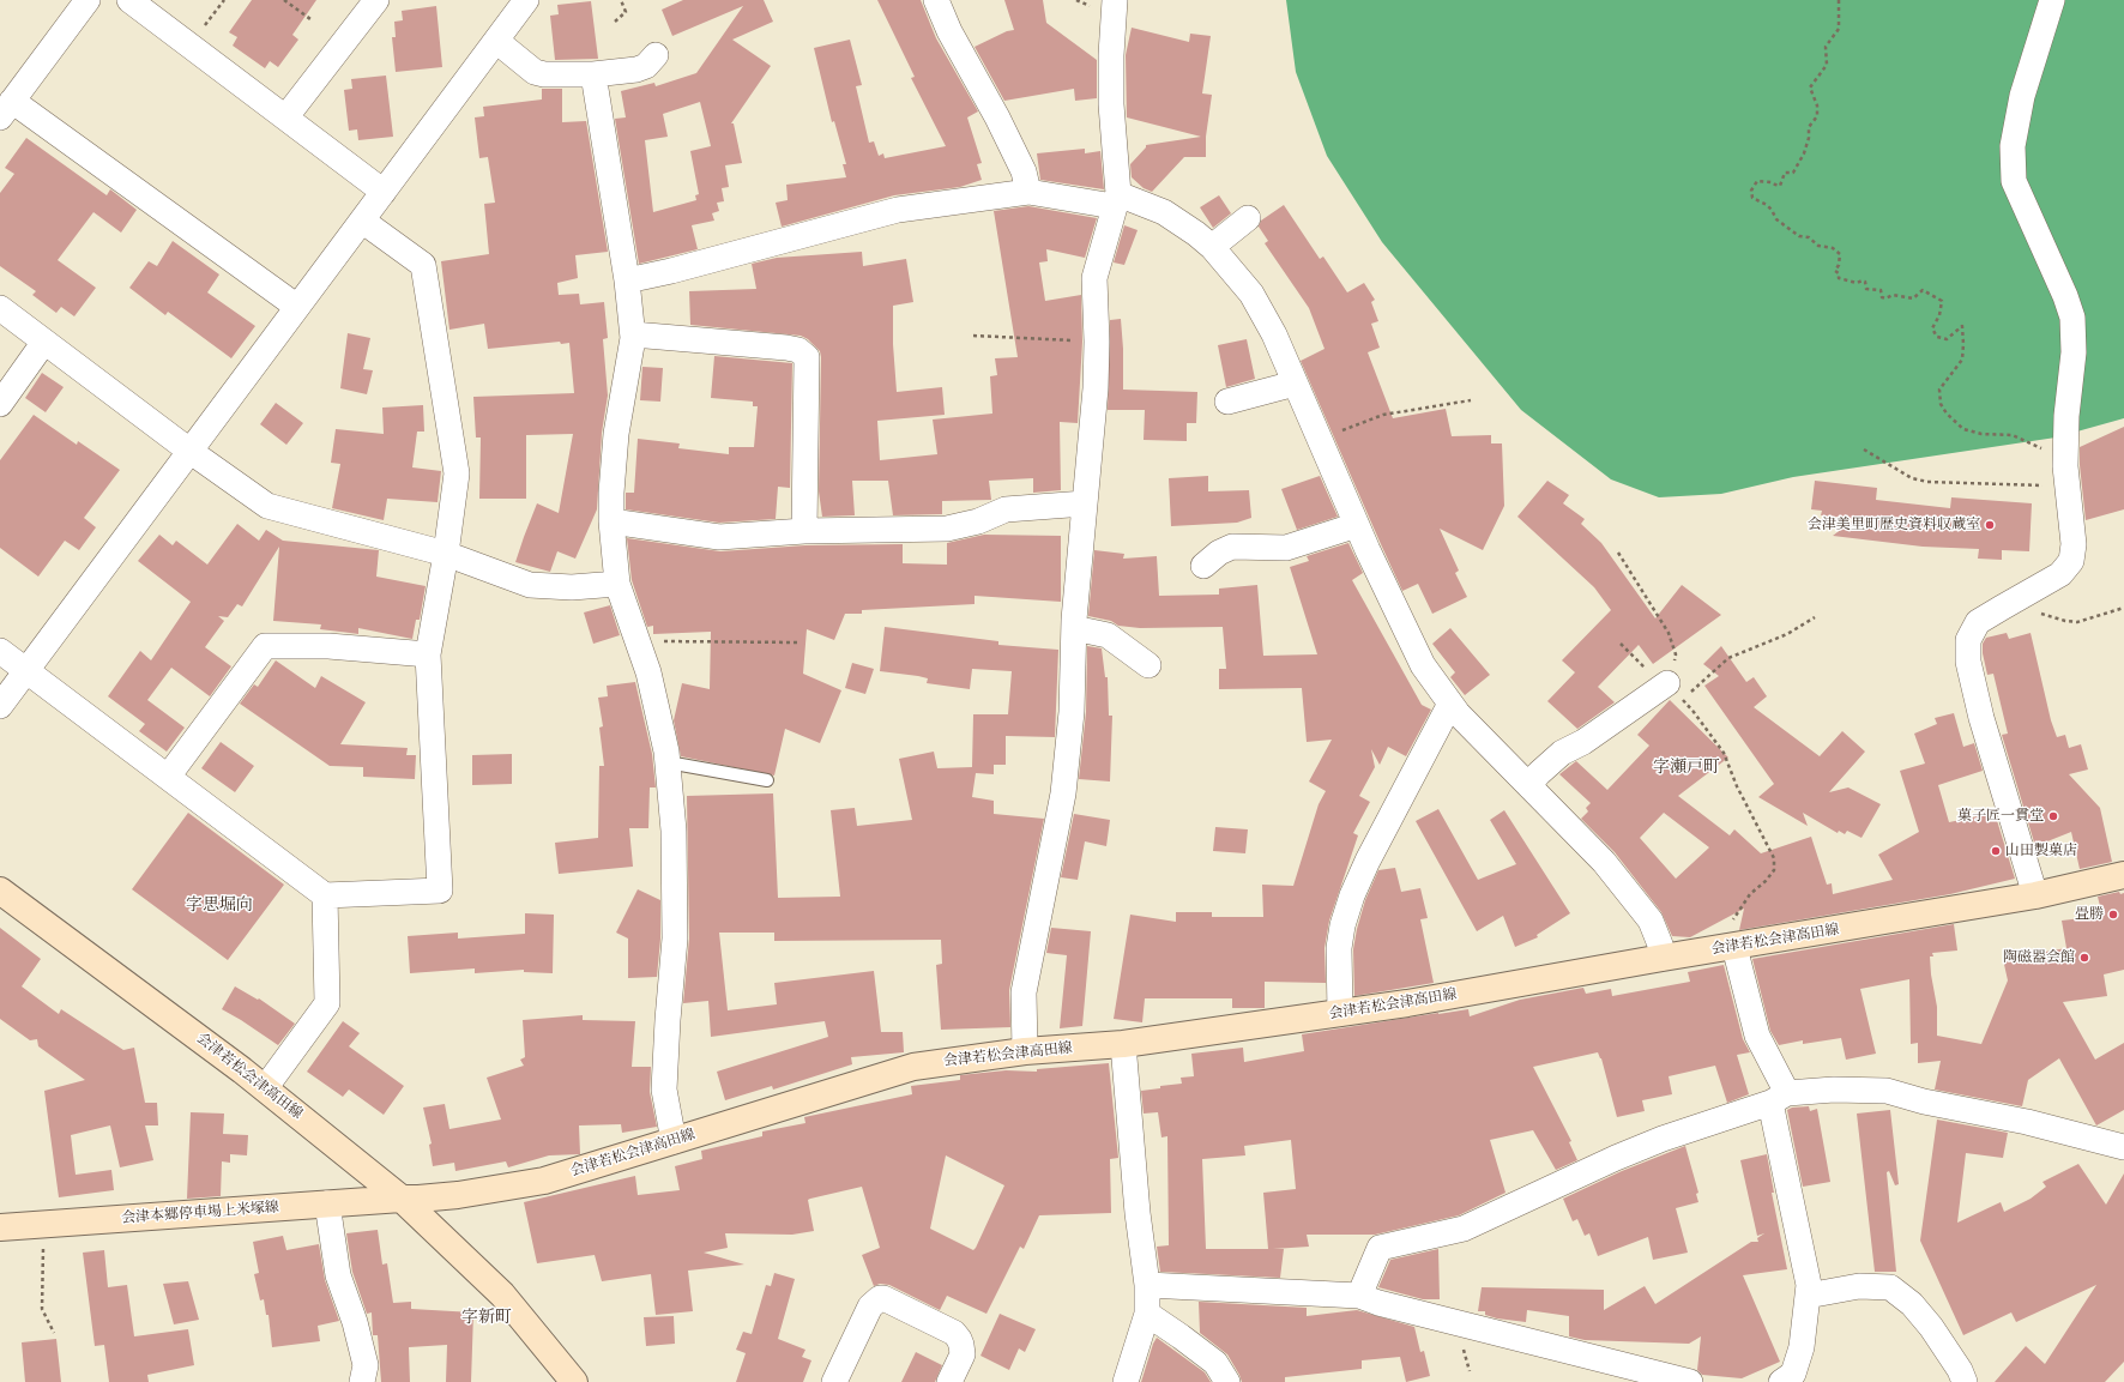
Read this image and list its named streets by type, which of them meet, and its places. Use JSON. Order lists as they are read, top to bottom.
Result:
{
  "streets": {
    "main road": ["会津若松会津高田線", "会津本郷停車場上米塚線"]
  },
  "crossings": [
    ["会津若松会津高田線", "会津本郷停車場上米塚線"]
  ],
  "districts": ["字瀬戸町", "字思堀向", "字新町"],
  "places": [
    "会津美里町歴史資料収蔵室",
    "菓子匠一貫堂",
    "山田製菓店",
    "畳勝",
    "陶磁器会館"
  ]
}
